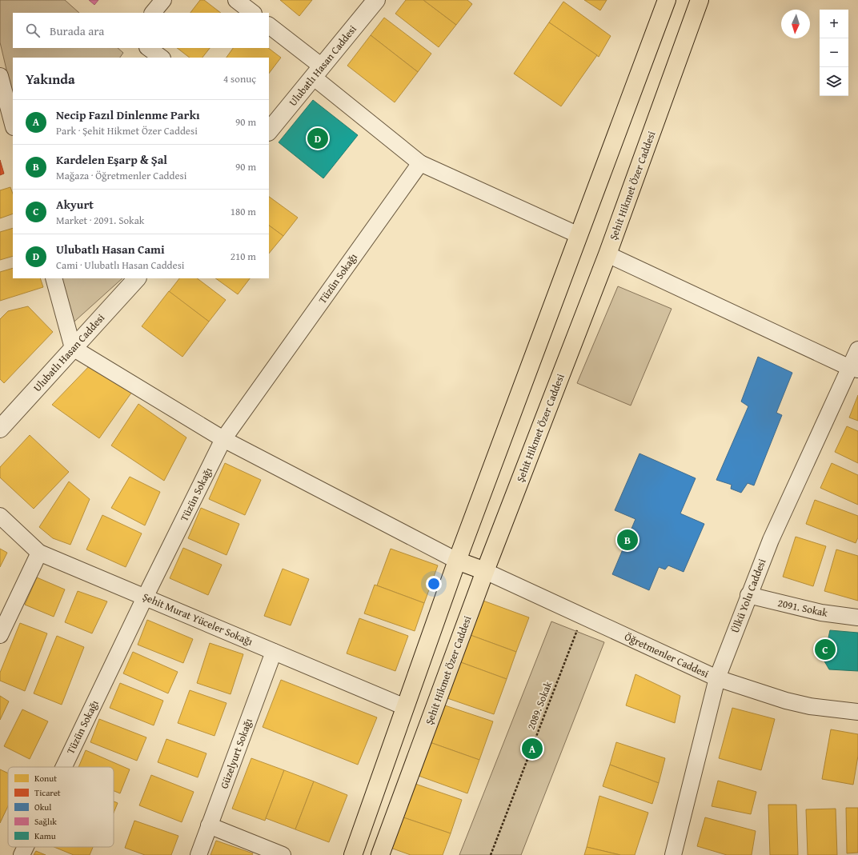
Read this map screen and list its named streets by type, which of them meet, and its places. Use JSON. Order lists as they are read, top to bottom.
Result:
{
  "streets": {
    "main road": ["Şehit Hikmet Özer Caddesi"],
    "street": [
      "Ulubatlı Hasan Caddesi",
      "Tüzün Sokağı",
      "Ülkü Yolu Caddesi",
      "2091. Sokak",
      "Şehit Murat Yüceler Sokağı",
      "Öğretmenler Caddesi",
      "Güzelyurt Sokağı"
    ],
    "path": ["2089. Sokak"]
  },
  "crossings": [
    ["Şehit Hikmet Özer Caddesi", "Öğretmenler Caddesi"],
    ["Tüzün Sokağı", "Şehit Murat Yüceler Sokağı"],
    ["Ülkü Yolu Caddesi", "2091. Sokak"],
    ["Ülkü Yolu Caddesi", "Öğretmenler Caddesi"],
    ["Şehit Murat Yüceler Sokağı", "Güzelyurt Sokağı"],
    ["Öğretmenler Caddesi", "2089. Sokak"]
  ],
  "legend": [
    "Konut",
    "Ticaret",
    "Okul",
    "Sağlık",
    "Kamu"
  ],
  "north": "bottom",
  "page": {
    "map_buttons": ["+", "−"],
    "search": "Burada ara",
    "heading": ["Yakında", "4 sonuç"],
    "list": [
      {
        "mark": "A",
        "name": "Necip Fazıl Dinlenme Parkı",
        "note": "Park · Şehit Hikmet Özer Caddesi",
        "value": "90 m"
      },
      {
        "mark": "B",
        "name": "Kardelen Eşarp & Şal",
        "note": "Mağaza · Öğretmenler Caddesi",
        "value": "90 m"
      },
      {
        "mark": "C",
        "name": "Akyurt",
        "note": "Market · 2091. Sokak",
        "value": "180 m"
      },
      {
        "mark": "D",
        "name": "Ulubatlı Hasan Cami",
        "note": "Cami · Ulubatlı Hasan Caddesi",
        "value": "210 m"
      }
    ],
    "pins": [
      "D",
      "B",
      "C",
      "A"
    ]
  }
}
